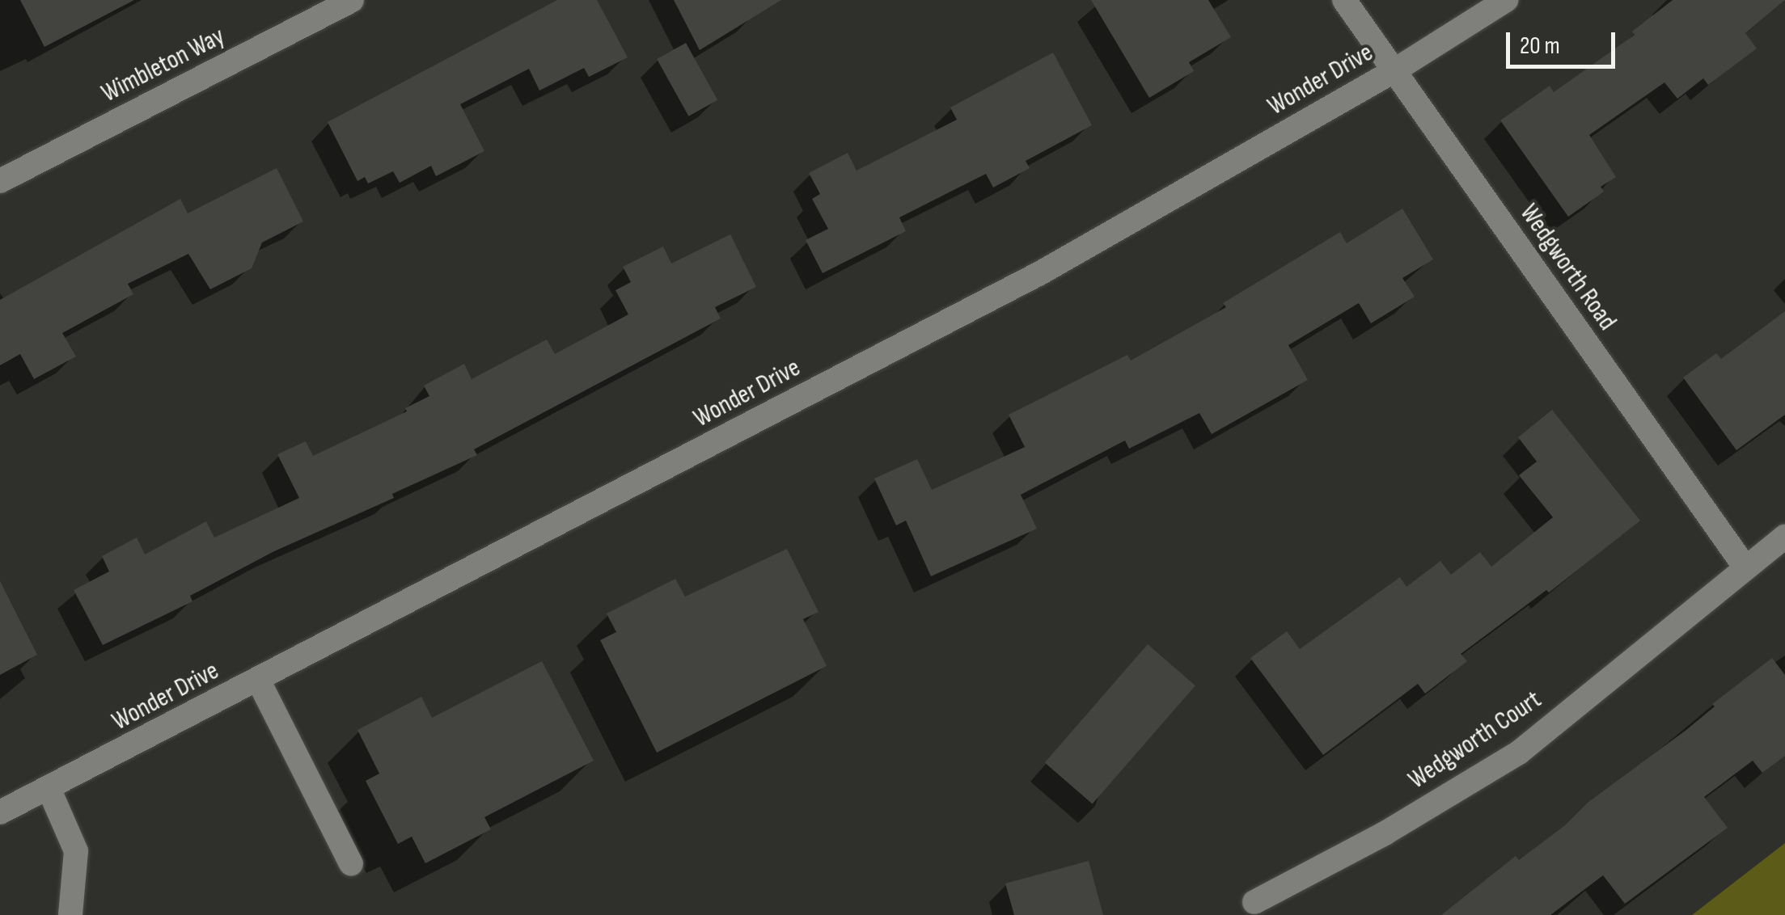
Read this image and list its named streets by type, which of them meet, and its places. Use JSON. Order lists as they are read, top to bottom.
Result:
{
  "streets": {
    "street": [
      "Wimbleton Way",
      "Wonder Drive",
      "Wedgworth Road",
      "Wedgworth Court"
    ]
  },
  "crossings": [
    ["Wonder Drive", "Wedgworth Road"],
    ["Wedgworth Road", "Wedgworth Court"]
  ],
  "scale_bar": "20 m"
}
